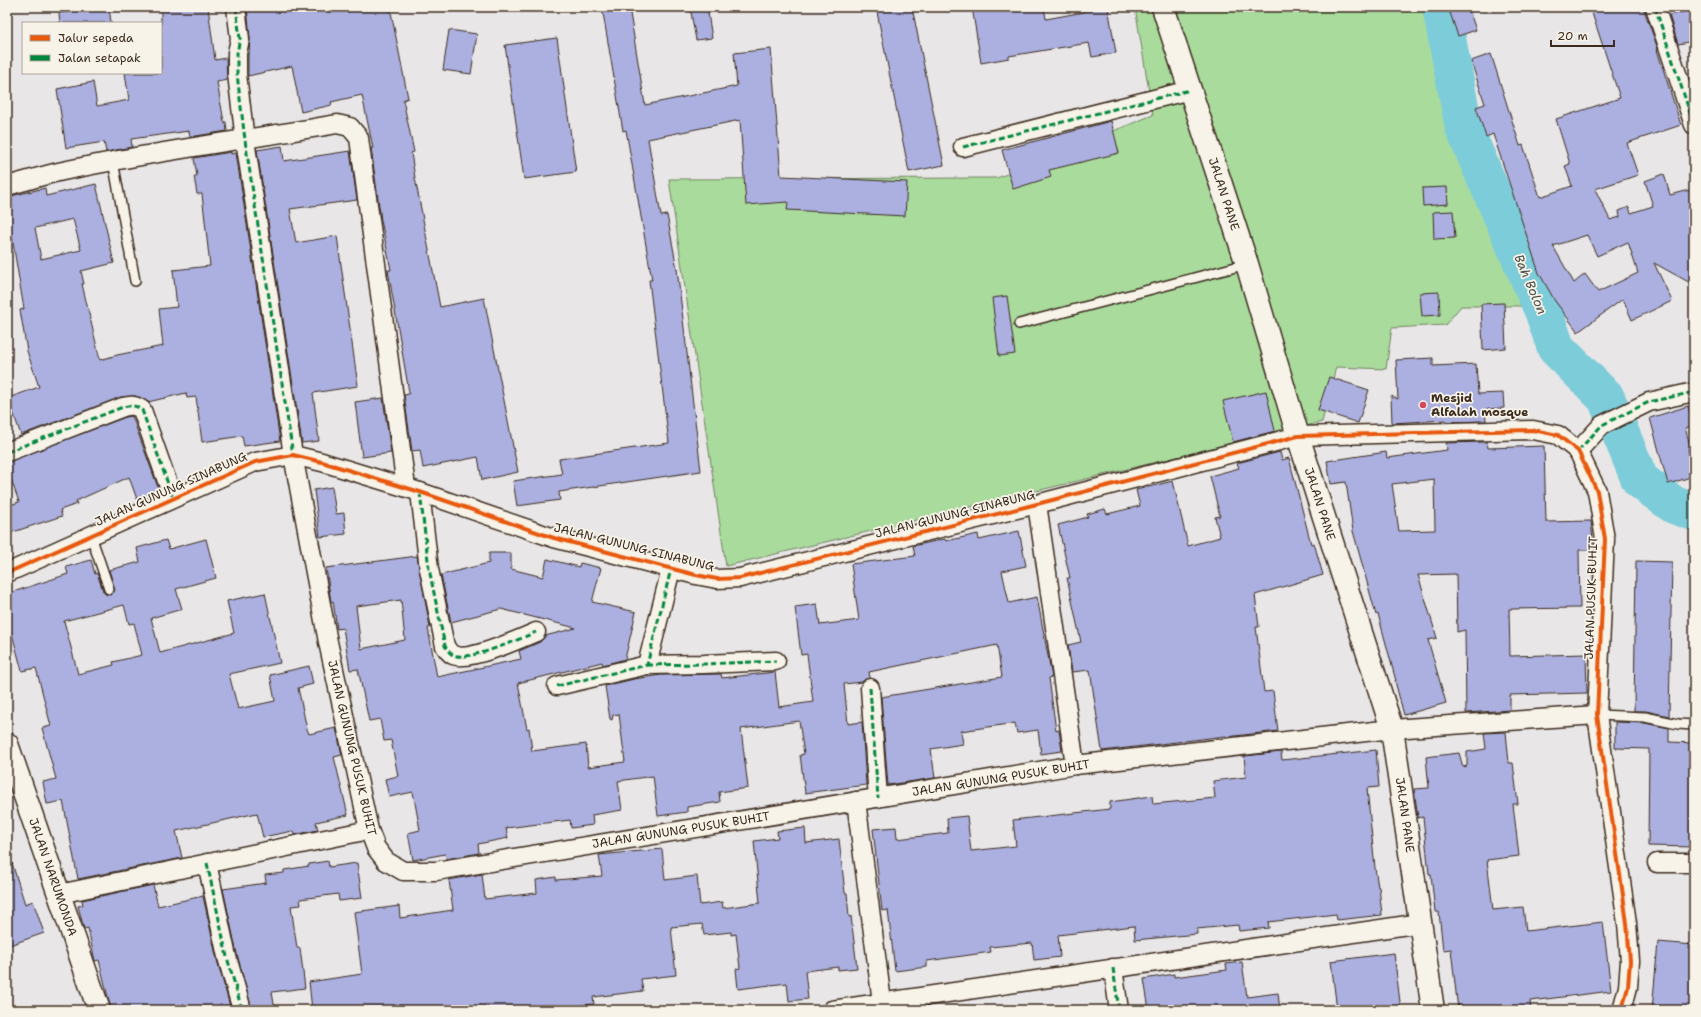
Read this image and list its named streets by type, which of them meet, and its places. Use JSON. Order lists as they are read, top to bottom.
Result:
{
  "streets": {
    "street": [
      "JALAN PANE",
      "JALAN GUNUNG SINABUNG",
      "JALAN PUSUK BUHIT",
      "JALAN GUNUNG PUSUK BUHIT",
      "JALAN NARUMONDA"
    ]
  },
  "crossings": [
    ["JALAN PANE", "JALAN GUNUNG SINABUNG"],
    ["JALAN PANE", "JALAN PUSUK BUHIT"],
    ["JALAN PANE", "JALAN GUNUNG PUSUK BUHIT"],
    ["JALAN GUNUNG SINABUNG", "JALAN PUSUK BUHIT"],
    ["JALAN GUNUNG SINABUNG", "JALAN GUNUNG PUSUK BUHIT"],
    ["JALAN PUSUK BUHIT", "JALAN GUNUNG PUSUK BUHIT"]
  ],
  "water": ["Bah Bolon"],
  "places": ["Mesjid Alfalah mosque"],
  "legend": ["Jalur sepeda", "Jalan setapak"],
  "scale_bar": "20 m"
}
